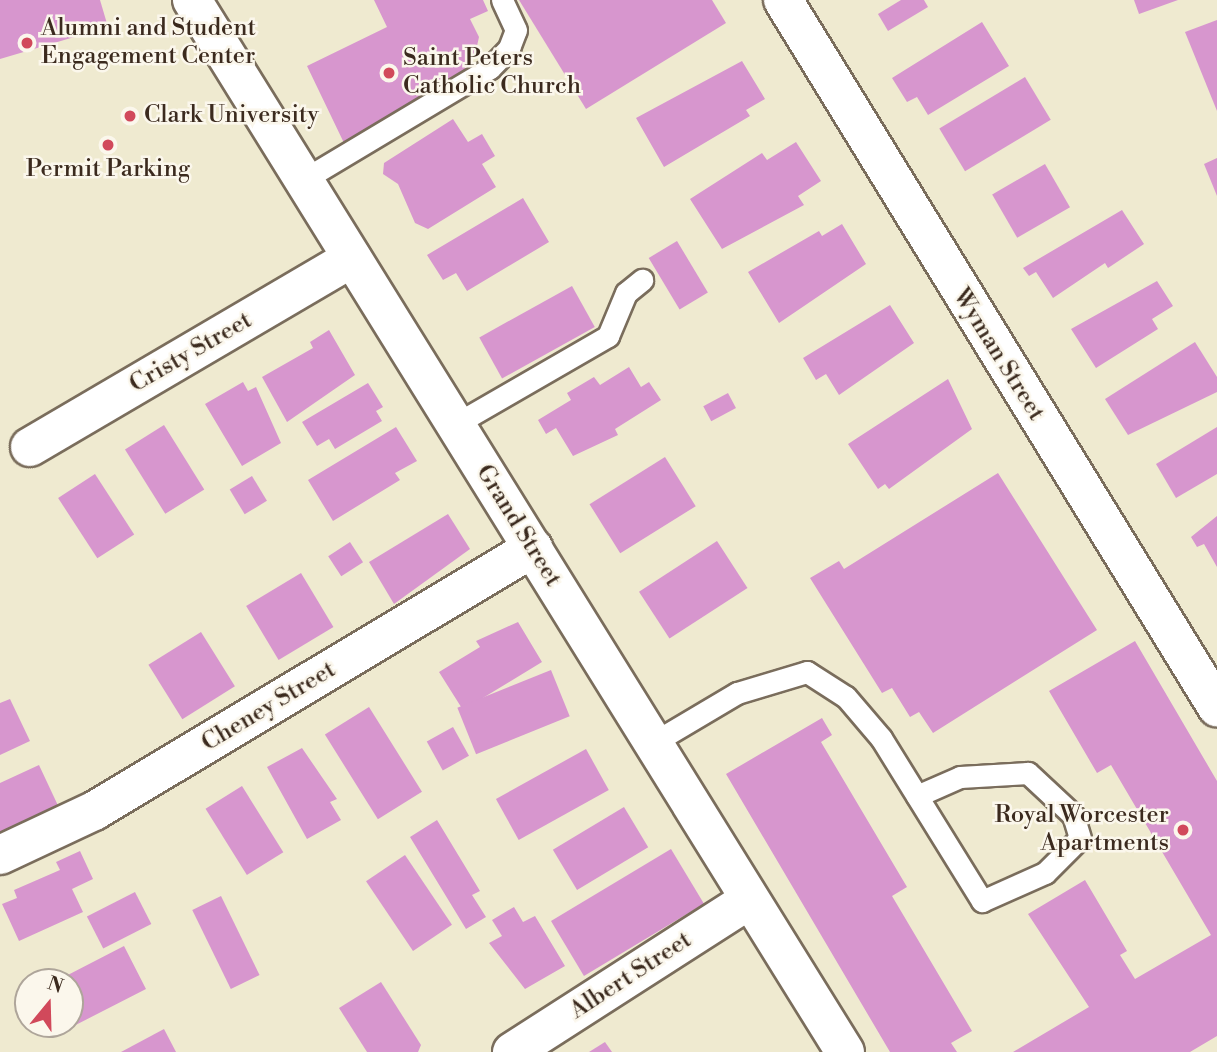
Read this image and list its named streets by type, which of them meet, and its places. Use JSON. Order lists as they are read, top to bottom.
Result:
{
  "streets": {
    "street": [
      "Cristy Street",
      "Wyman Street",
      "Grand Street",
      "Cheney Street",
      "Albert Street"
    ]
  },
  "crossings": [
    ["Cristy Street", "Grand Street"],
    ["Grand Street", "Cheney Street"],
    ["Grand Street", "Albert Street"]
  ],
  "places": [
    "Alumni and Student Engagement Center",
    "Saint Peters Catholic Church",
    "Clark University",
    "Permit Parking",
    "Royal Worcester Apartments"
  ],
  "north": "top"
}
